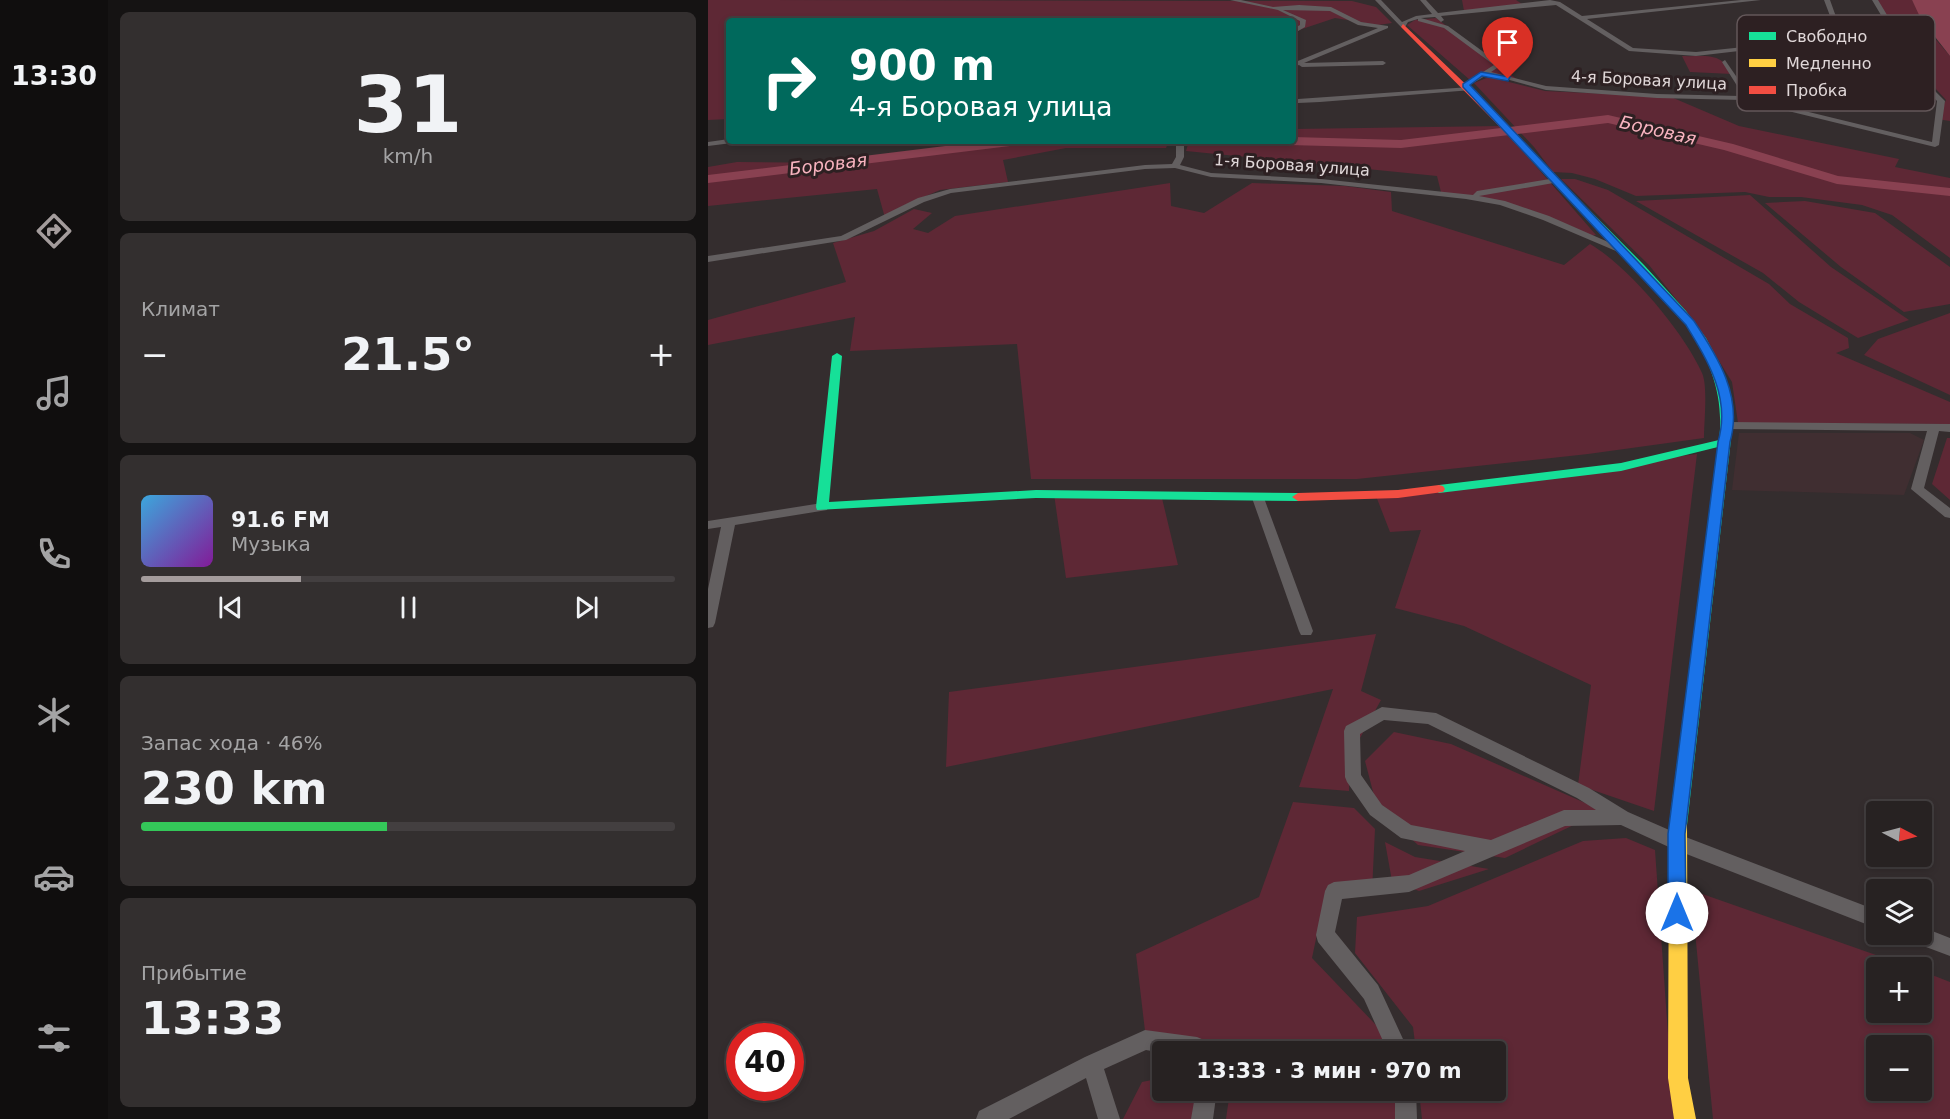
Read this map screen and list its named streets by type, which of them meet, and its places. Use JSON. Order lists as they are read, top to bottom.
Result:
{
  "streets": {
    "street": ["4-я Боровая улица", "1-я Боровая улица"]
  },
  "water": ["Боровая"],
  "legend": ["Свободно", "Медленно", "Пробка"],
  "north": "right",
  "page": {
    "tabs": "13:30",
    "tile": [
      ["31", "km/h"],
      "Климат",
      ["Запас хода · 46%", "230 km"],
      ["Прибытие", "13:33"]
    ],
    "turn": ["900 m", "4-я Боровая улица"],
    "heat": ["−", "21.5°", "+"],
    "song": ["91.6 FM", "Музыка"],
    "map_buttons": ["+", "−"],
    "limit": "40",
    "trip": "13:33 · 3 мин · 970 m"
  }
}
